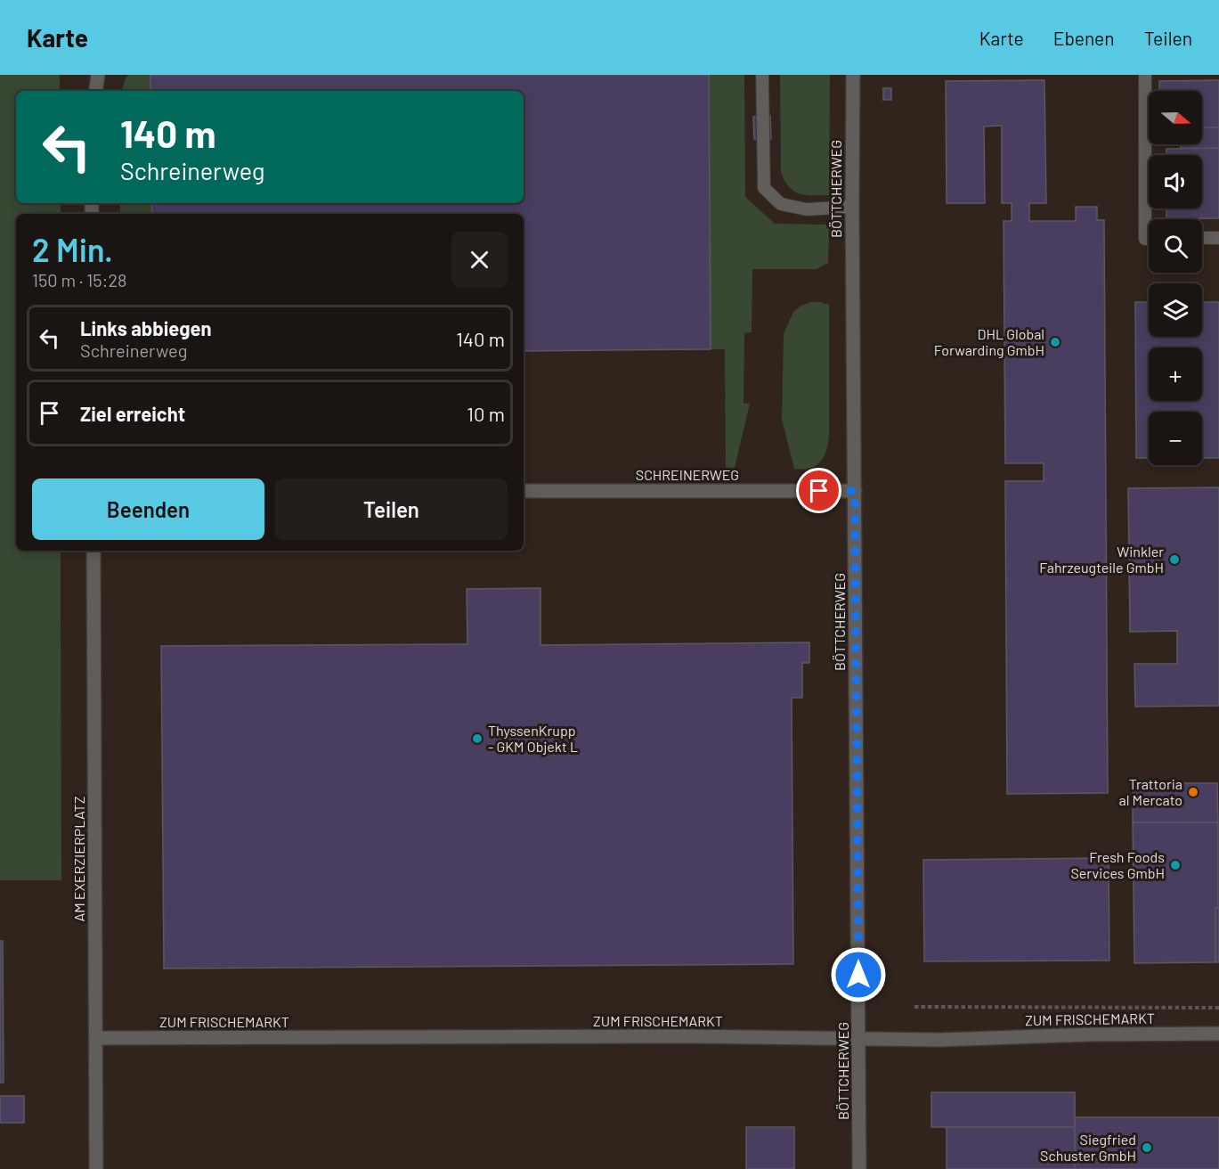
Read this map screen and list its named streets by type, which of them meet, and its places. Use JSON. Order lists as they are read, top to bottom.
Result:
{
  "streets": {
    "street": [
      "BÖTTCHERWEG",
      "SCHREINERWEG",
      "AM EXERZIERPLATZ",
      "ZUM FRISCHEMARKT"
    ]
  },
  "crossings": [
    ["BÖTTCHERWEG", "SCHREINERWEG"],
    ["BÖTTCHERWEG", "ZUM FRISCHEMARKT"],
    ["AM EXERZIERPLATZ", "ZUM FRISCHEMARKT"]
  ],
  "places": [
    "DHL Global Forwarding GmbH",
    "Winkler Fahrzeugteile GmbH",
    "ThyssenKrupp - GKM Objekt L",
    "Trattoria al Mercato",
    "Fresh Foods Services GmbH",
    "Siegfried Schuster GmbH"
  ],
  "north": "right",
  "page": {
    "header": "Karte",
    "nav": ["Karte", "Ebenen", "Teilen"],
    "map_buttons": ["+", "−"],
    "turn": ["140 m", "Schreinerweg"],
    "heading": ["2 Min.", "150 m · 15:28"],
    "list": [
      {
        "name": "Links abbiegen",
        "note": "Schreinerweg",
        "value": "140 m"
      },
      {
        "name": "Ziel erreicht",
        "value": "10 m"
      }
    ],
    "buttons": ["Beenden", "Teilen"]
  }
}
